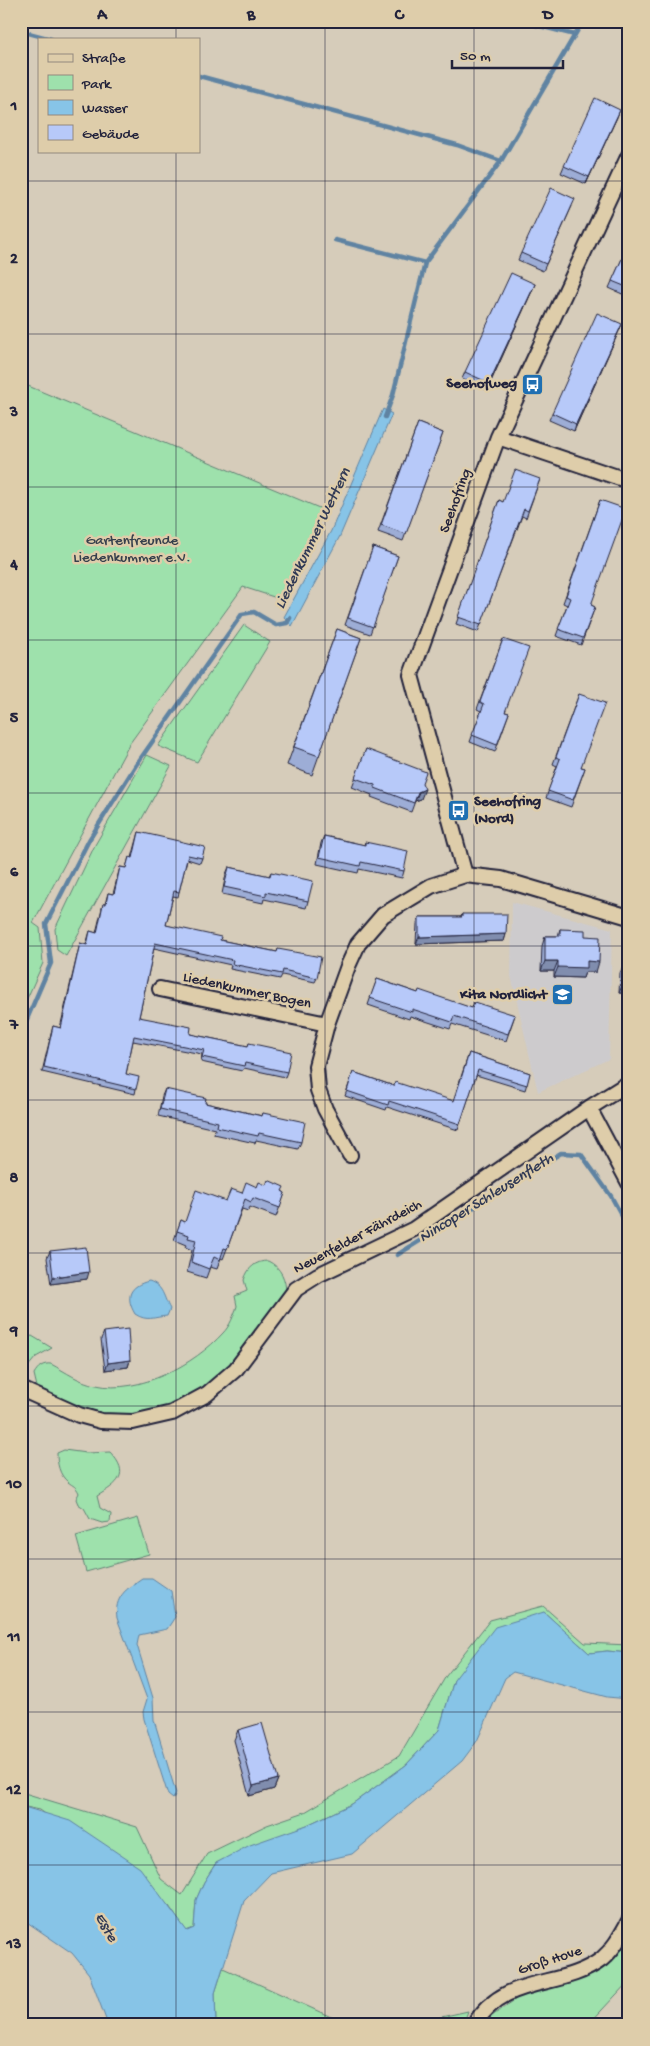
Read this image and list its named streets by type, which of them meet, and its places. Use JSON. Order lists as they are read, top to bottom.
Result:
{
  "streets": {
    "street": [
      "Seehofring",
      "Liedenkummer Bogen",
      "Neuenfelder Fährdeich",
      "Groß Hove"
    ]
  },
  "crossings": [
    ["Seehofring", "Liedenkummer Bogen"]
  ],
  "water": ["Liedenkummer Wettern", "Nincoper Schleusenfleth", "Este"],
  "parks": ["Gartenfreunde Liedenkummer e.V."],
  "places": {
    "bus stop": ["Seehofweg", "Seehofring (Nord)"],
    "school or university": ["Kita Nordlicht"]
  },
  "legend": [
    "Straße",
    "Park",
    "Wasser",
    "Gebäude"
  ],
  "scale_bar": "50 m",
  "grid": {
    "columns": [
      "A",
      "B",
      "C",
      "D"
    ],
    "rows": [
      "1",
      "2",
      "3",
      "4",
      "5",
      "6",
      "7",
      "8",
      "9",
      "10",
      "11",
      "12",
      "13"
    ]
  }
}
